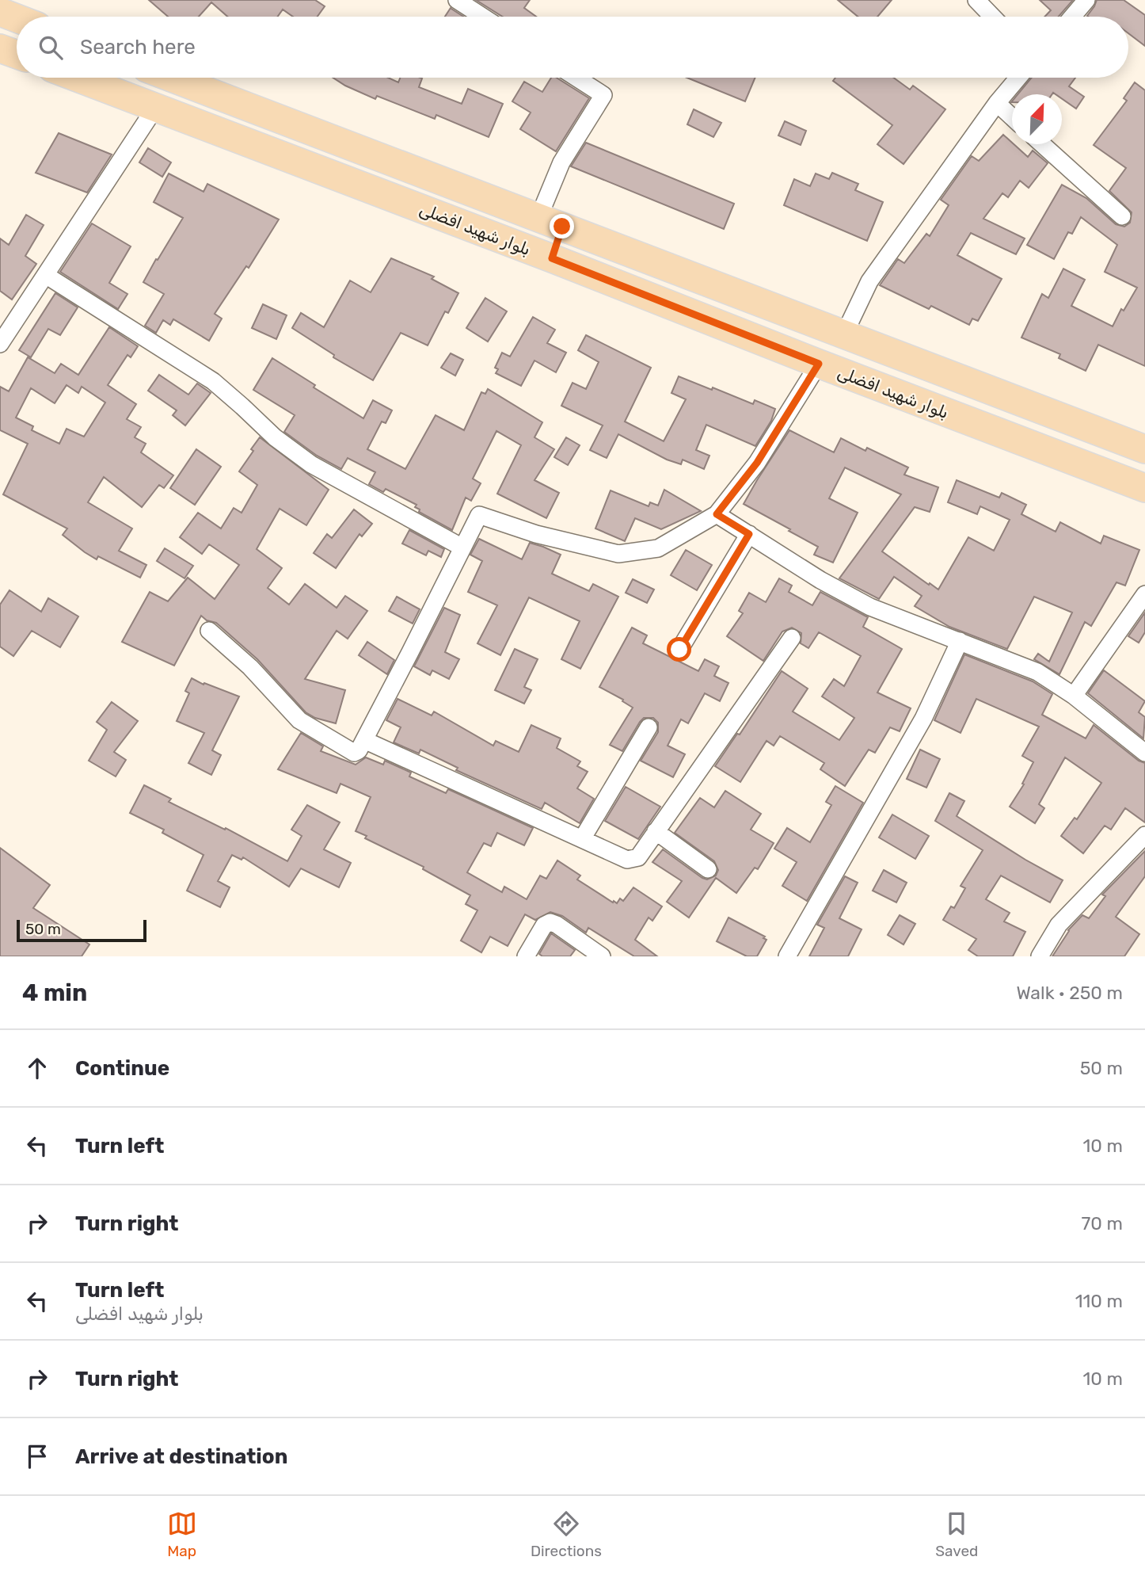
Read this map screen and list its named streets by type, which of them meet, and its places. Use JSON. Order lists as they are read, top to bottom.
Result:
{
  "streets": {
    "main road": ["بلوار شهید افضلی"]
  },
  "scale_bar": "50 m",
  "north": "top right",
  "page": {
    "search": "Search here",
    "scale": "50 m",
    "heading": ["4 min", "Walk · 250 m"],
    "list": [
      ["Continue", "50 m"],
      ["Turn left", "10 m"],
      ["Turn right", "70 m"],
      ["Turn left", "بلوار شهید افضلی", "110 m"],
      ["Turn right", "10 m"],
      "Arrive at destination"
    ],
    "nav": ["Map", "Directions", "Saved"]
  }
}
